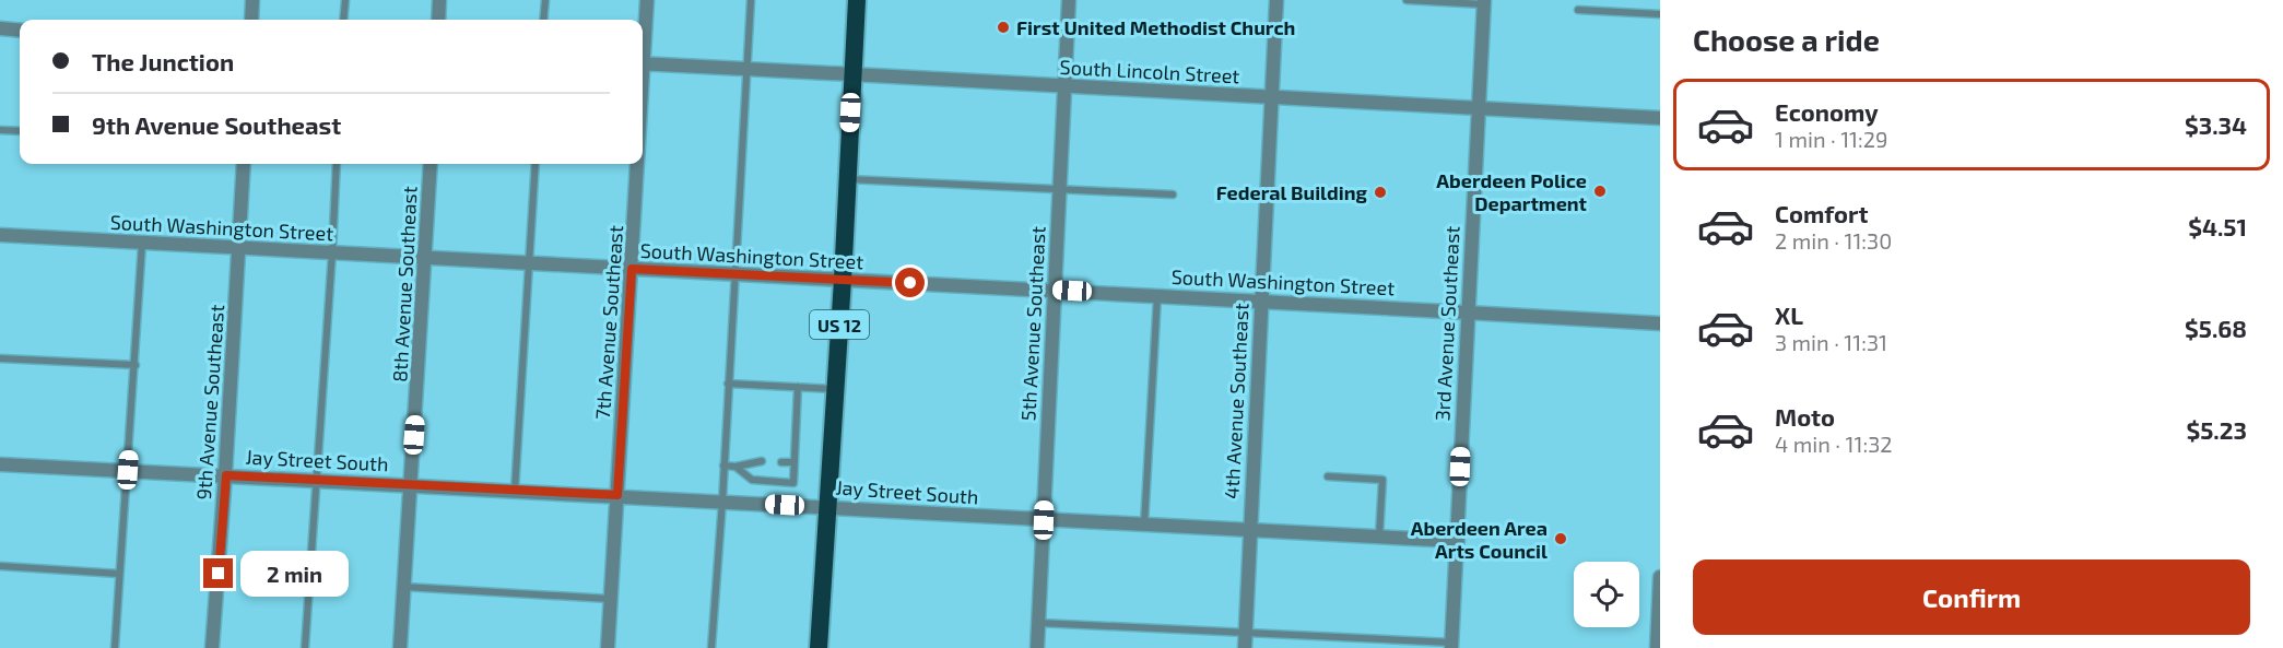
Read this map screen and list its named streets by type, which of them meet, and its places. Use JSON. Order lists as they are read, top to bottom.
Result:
{
  "streets": {
    "highway": ["US 12"],
    "street": [
      "South Lincoln Street",
      "South Washington Street",
      "8th Avenue Southeast",
      "7th Avenue Southeast",
      "5th Avenue Southeast",
      "3rd Avenue Southeast",
      "4th Avenue Southeast",
      "9th Avenue Southeast",
      "Jay Street South"
    ]
  },
  "crossings": [
    ["South Lincoln Street", "5th Avenue Southeast"],
    ["South Lincoln Street", "3rd Avenue Southeast"],
    ["South Lincoln Street", "US 12"],
    ["South Lincoln Street", "4th Avenue Southeast"],
    ["South Washington Street", "8th Avenue Southeast"],
    ["South Washington Street", "7th Avenue Southeast"],
    ["South Washington Street", "5th Avenue Southeast"],
    ["South Washington Street", "3rd Avenue Southeast"],
    ["South Washington Street", "US 12"],
    ["South Washington Street", "4th Avenue Southeast"],
    ["South Washington Street", "9th Avenue Southeast"],
    ["8th Avenue Southeast", "Jay Street South"],
    ["7th Avenue Southeast", "Jay Street South"],
    ["5th Avenue Southeast", "Jay Street South"],
    ["3rd Avenue Southeast", "Jay Street South"],
    ["US 12", "Jay Street South"],
    ["4th Avenue Southeast", "Jay Street South"],
    ["9th Avenue Southeast", "Jay Street South"]
  ],
  "places": [
    "First United Methodist Church",
    "Aberdeen Police Department",
    "Federal Building",
    "Aberdeen Area Arts Council"
  ],
  "page": {
    "heading": "Choose a ride",
    "banner": ["The Junction", "9th Avenue Southeast"],
    "list": [
      {
        "name": "Economy",
        "note": "1 min · 11:29",
        "value": "$3.34"
      },
      {
        "name": "Comfort",
        "note": "2 min · 11:30",
        "value": "$4.51"
      },
      {
        "name": "XL",
        "note": "3 min · 11:31",
        "value": "$5.68"
      },
      {
        "name": "Moto",
        "note": "4 min · 11:32",
        "value": "$5.23"
      }
    ],
    "buttons": "Confirm",
    "bubble": "2 min"
  }
}
